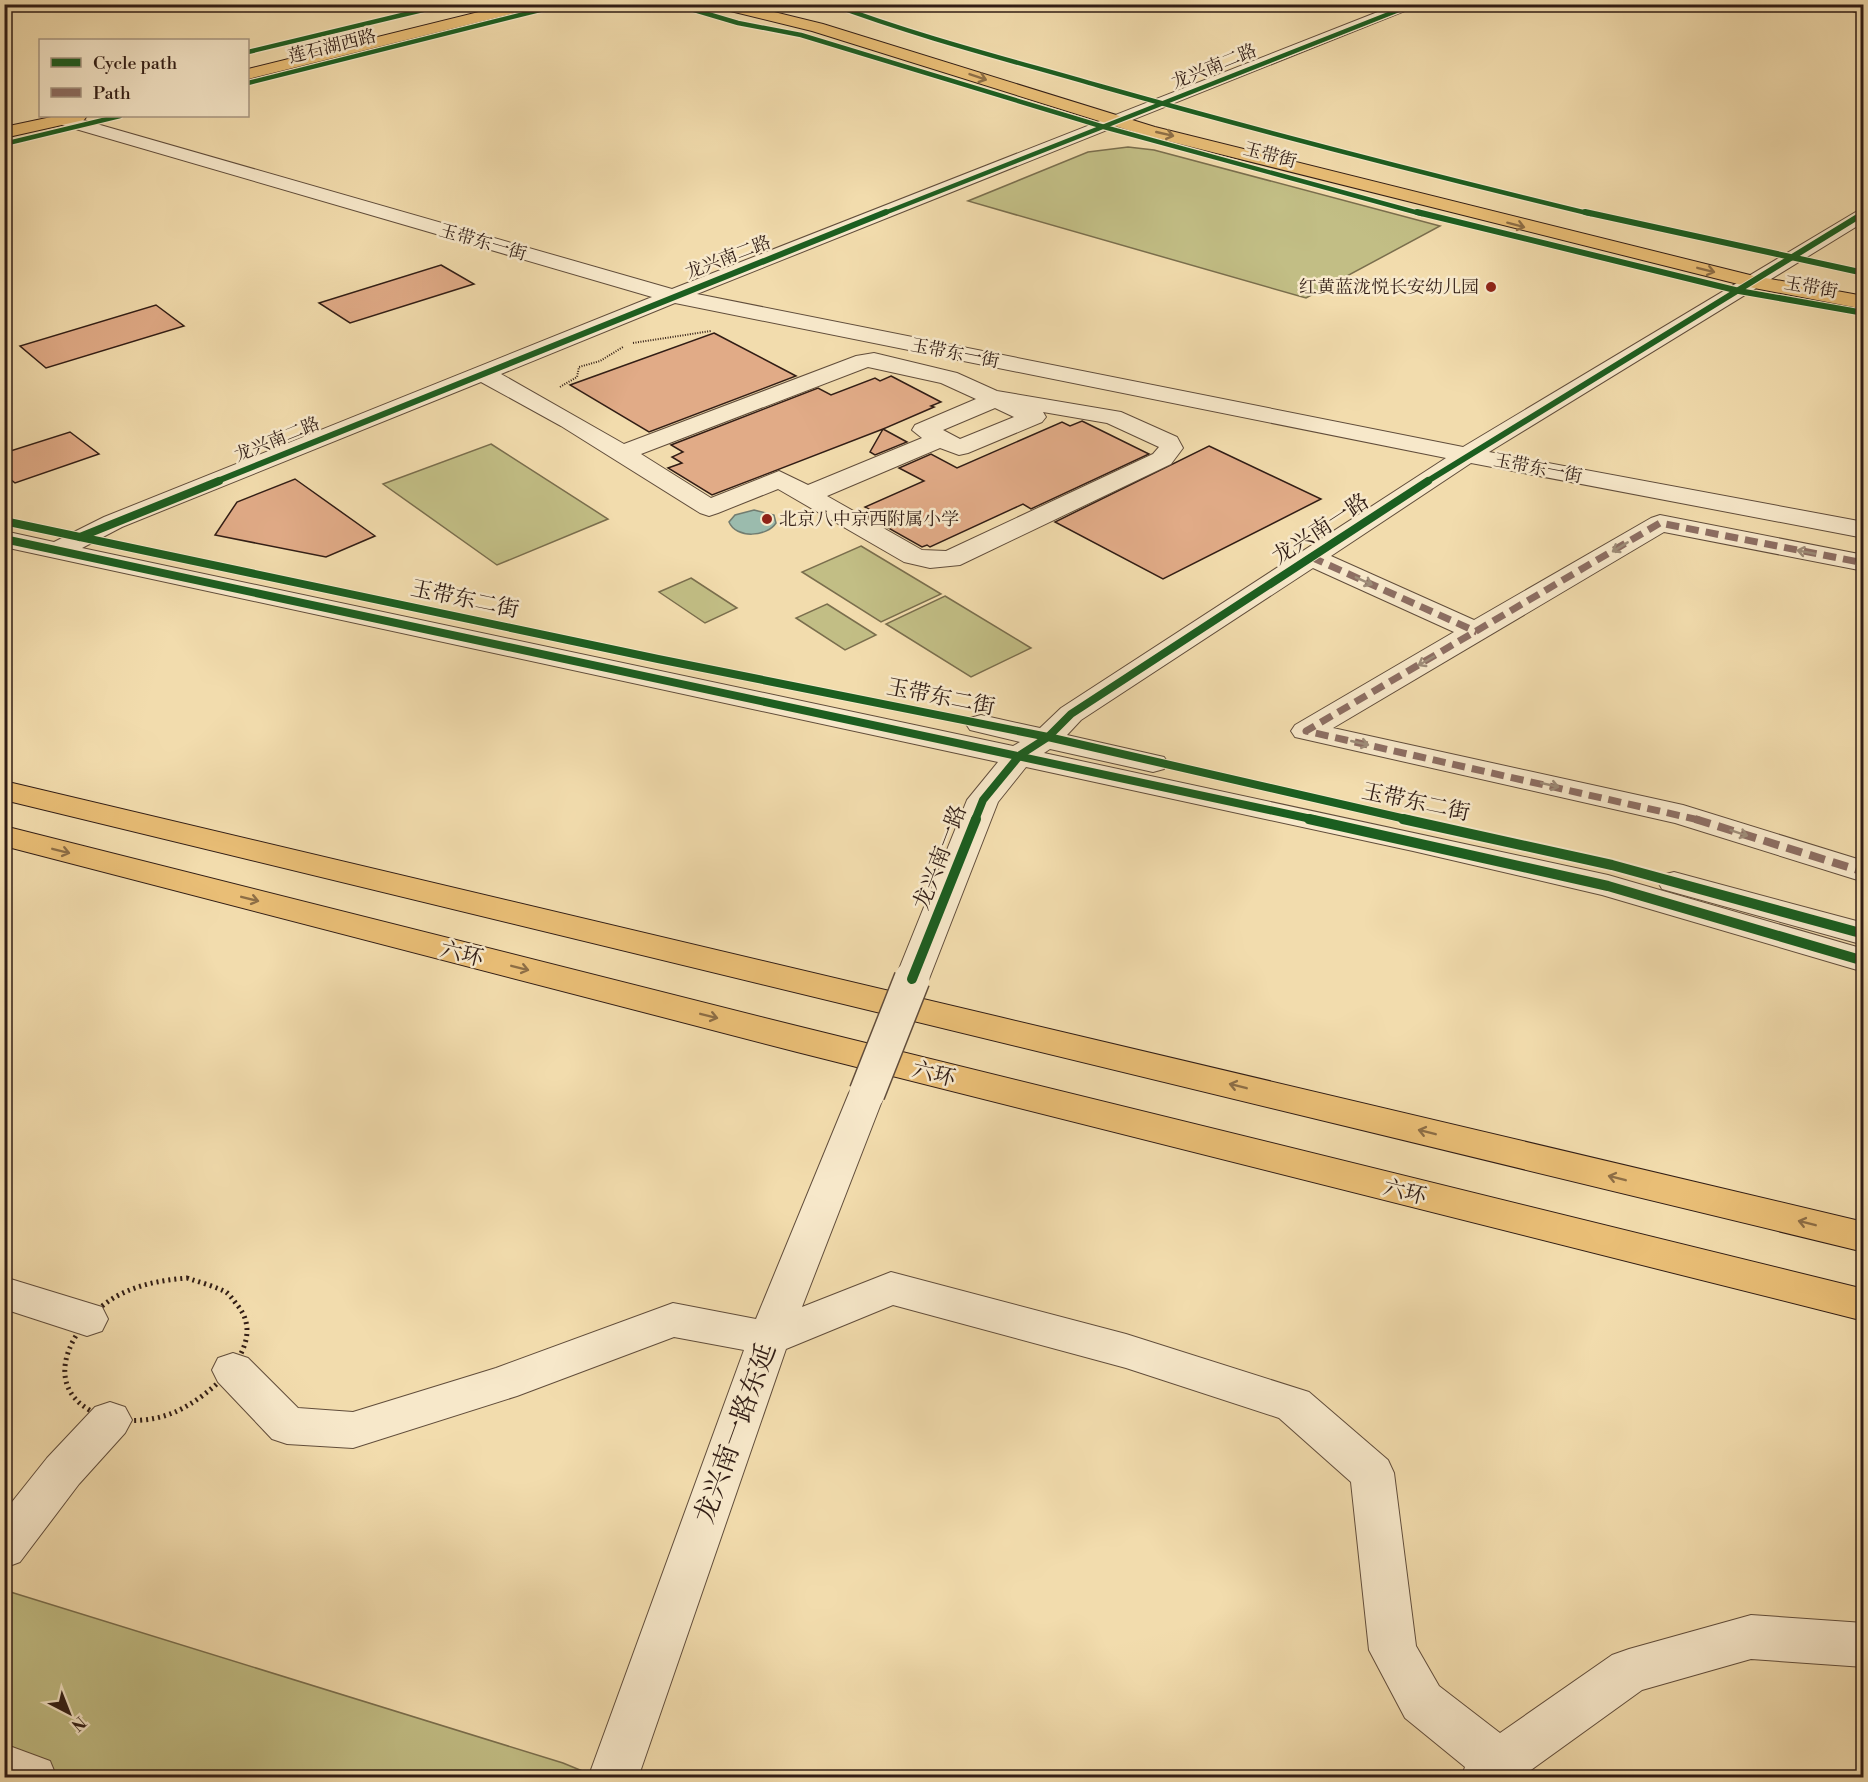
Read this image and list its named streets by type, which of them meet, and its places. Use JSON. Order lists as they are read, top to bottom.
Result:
{
  "streets": {
    "main road": ["莲石湖西路", "玉带街", "六环"],
    "street": [
      "龙兴南二路",
      "玉带东一街",
      "龙兴南一路",
      "玉带东二街",
      "龙兴南一路东延"
    ]
  },
  "crossings": [
    ["龙兴南二路", "玉带街"],
    ["龙兴南二路", "玉带东一街"],
    ["龙兴南二路", "玉带东二街"],
    ["玉带街", "龙兴南一路"],
    ["玉带东一街", "龙兴南一路"],
    ["龙兴南一路", "玉带东二街"],
    ["龙兴南一路", "龙兴南一路东延"]
  ],
  "places": ["红黄蓝泷悦长安幼儿园", "北京八中京西附属小学"],
  "legend": ["Cycle path", "Path"],
  "north": "bottom right"
}
